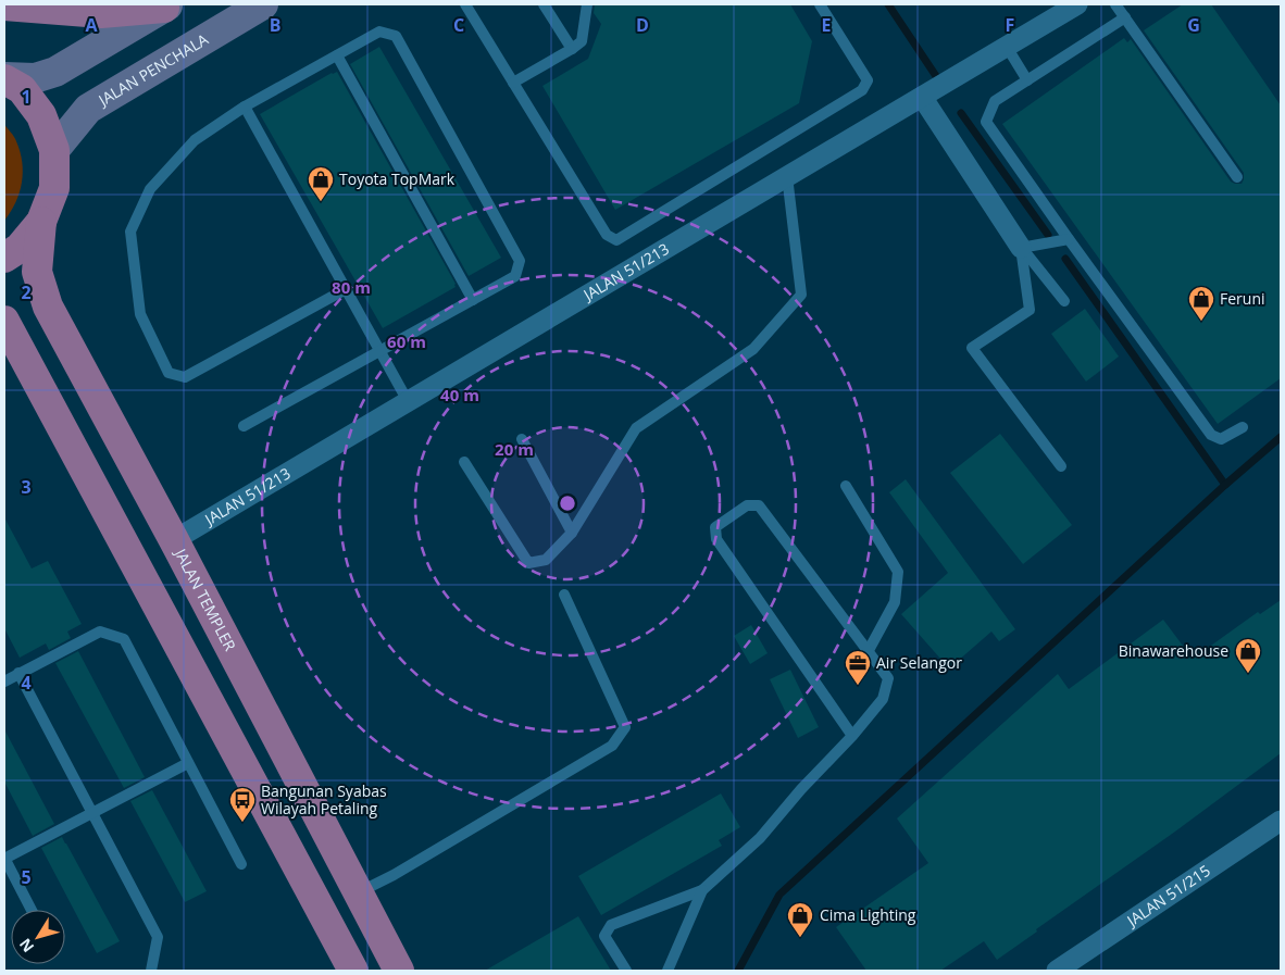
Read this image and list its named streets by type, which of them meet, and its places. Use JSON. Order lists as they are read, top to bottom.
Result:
{
  "streets": {
    "main road": ["JALAN PENCHALA", "JALAN TEMPLER"],
    "street": ["JALAN 51/213", "JALAN 51/215"]
  },
  "crossings": [
    ["JALAN 51/213", "JALAN TEMPLER"]
  ],
  "places": {
    "shop": [
      "Toyota TopMark",
      "Feruni",
      "Binawarehouse",
      "Cima Lighting"
    ],
    "office": ["Air Selangor"],
    "bus stop": ["Bangunan Syabas Wilayah Petaling"]
  },
  "north": "bottom left",
  "grid": {
    "columns": [
      "A",
      "B",
      "C",
      "D",
      "E",
      "F",
      "G"
    ],
    "rows": [
      "1",
      "2",
      "3",
      "4",
      "5"
    ]
  },
  "rings": [
    "80 m",
    "60 m",
    "40 m",
    "20 m"
  ]
}
